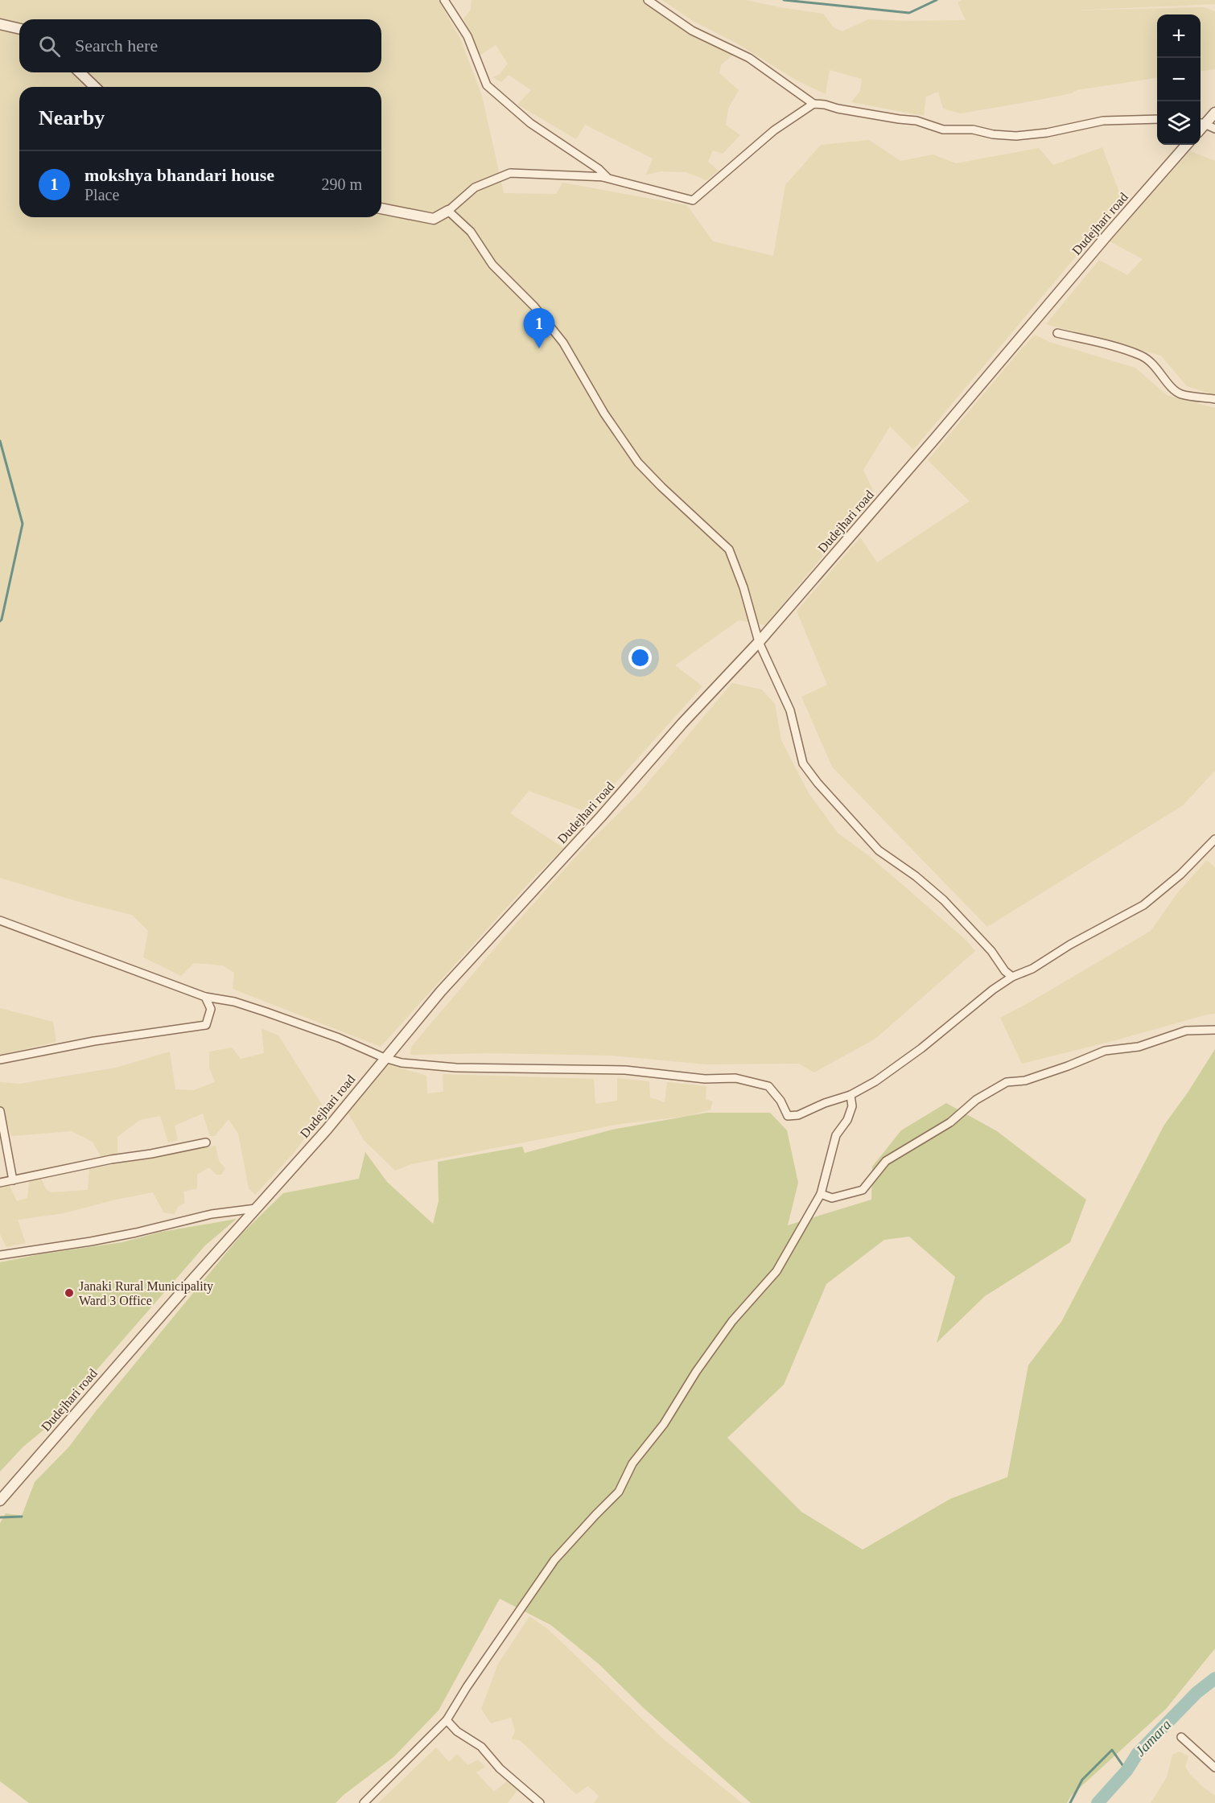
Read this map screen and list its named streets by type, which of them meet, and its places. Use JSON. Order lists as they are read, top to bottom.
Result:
{
  "streets": {
    "street": ["Dudejhari road"]
  },
  "water": ["Jamara"],
  "places": ["Janaki Rural Municipality Ward 3 Office"],
  "page": {
    "map_buttons": ["+", "−"],
    "search": "Search here",
    "heading": "Nearby",
    "list": [
      {
        "mark": "1",
        "name": "mokshya bhandari house",
        "note": "Place",
        "value": "290 m"
      }
    ],
    "pins": "1"
  }
}
